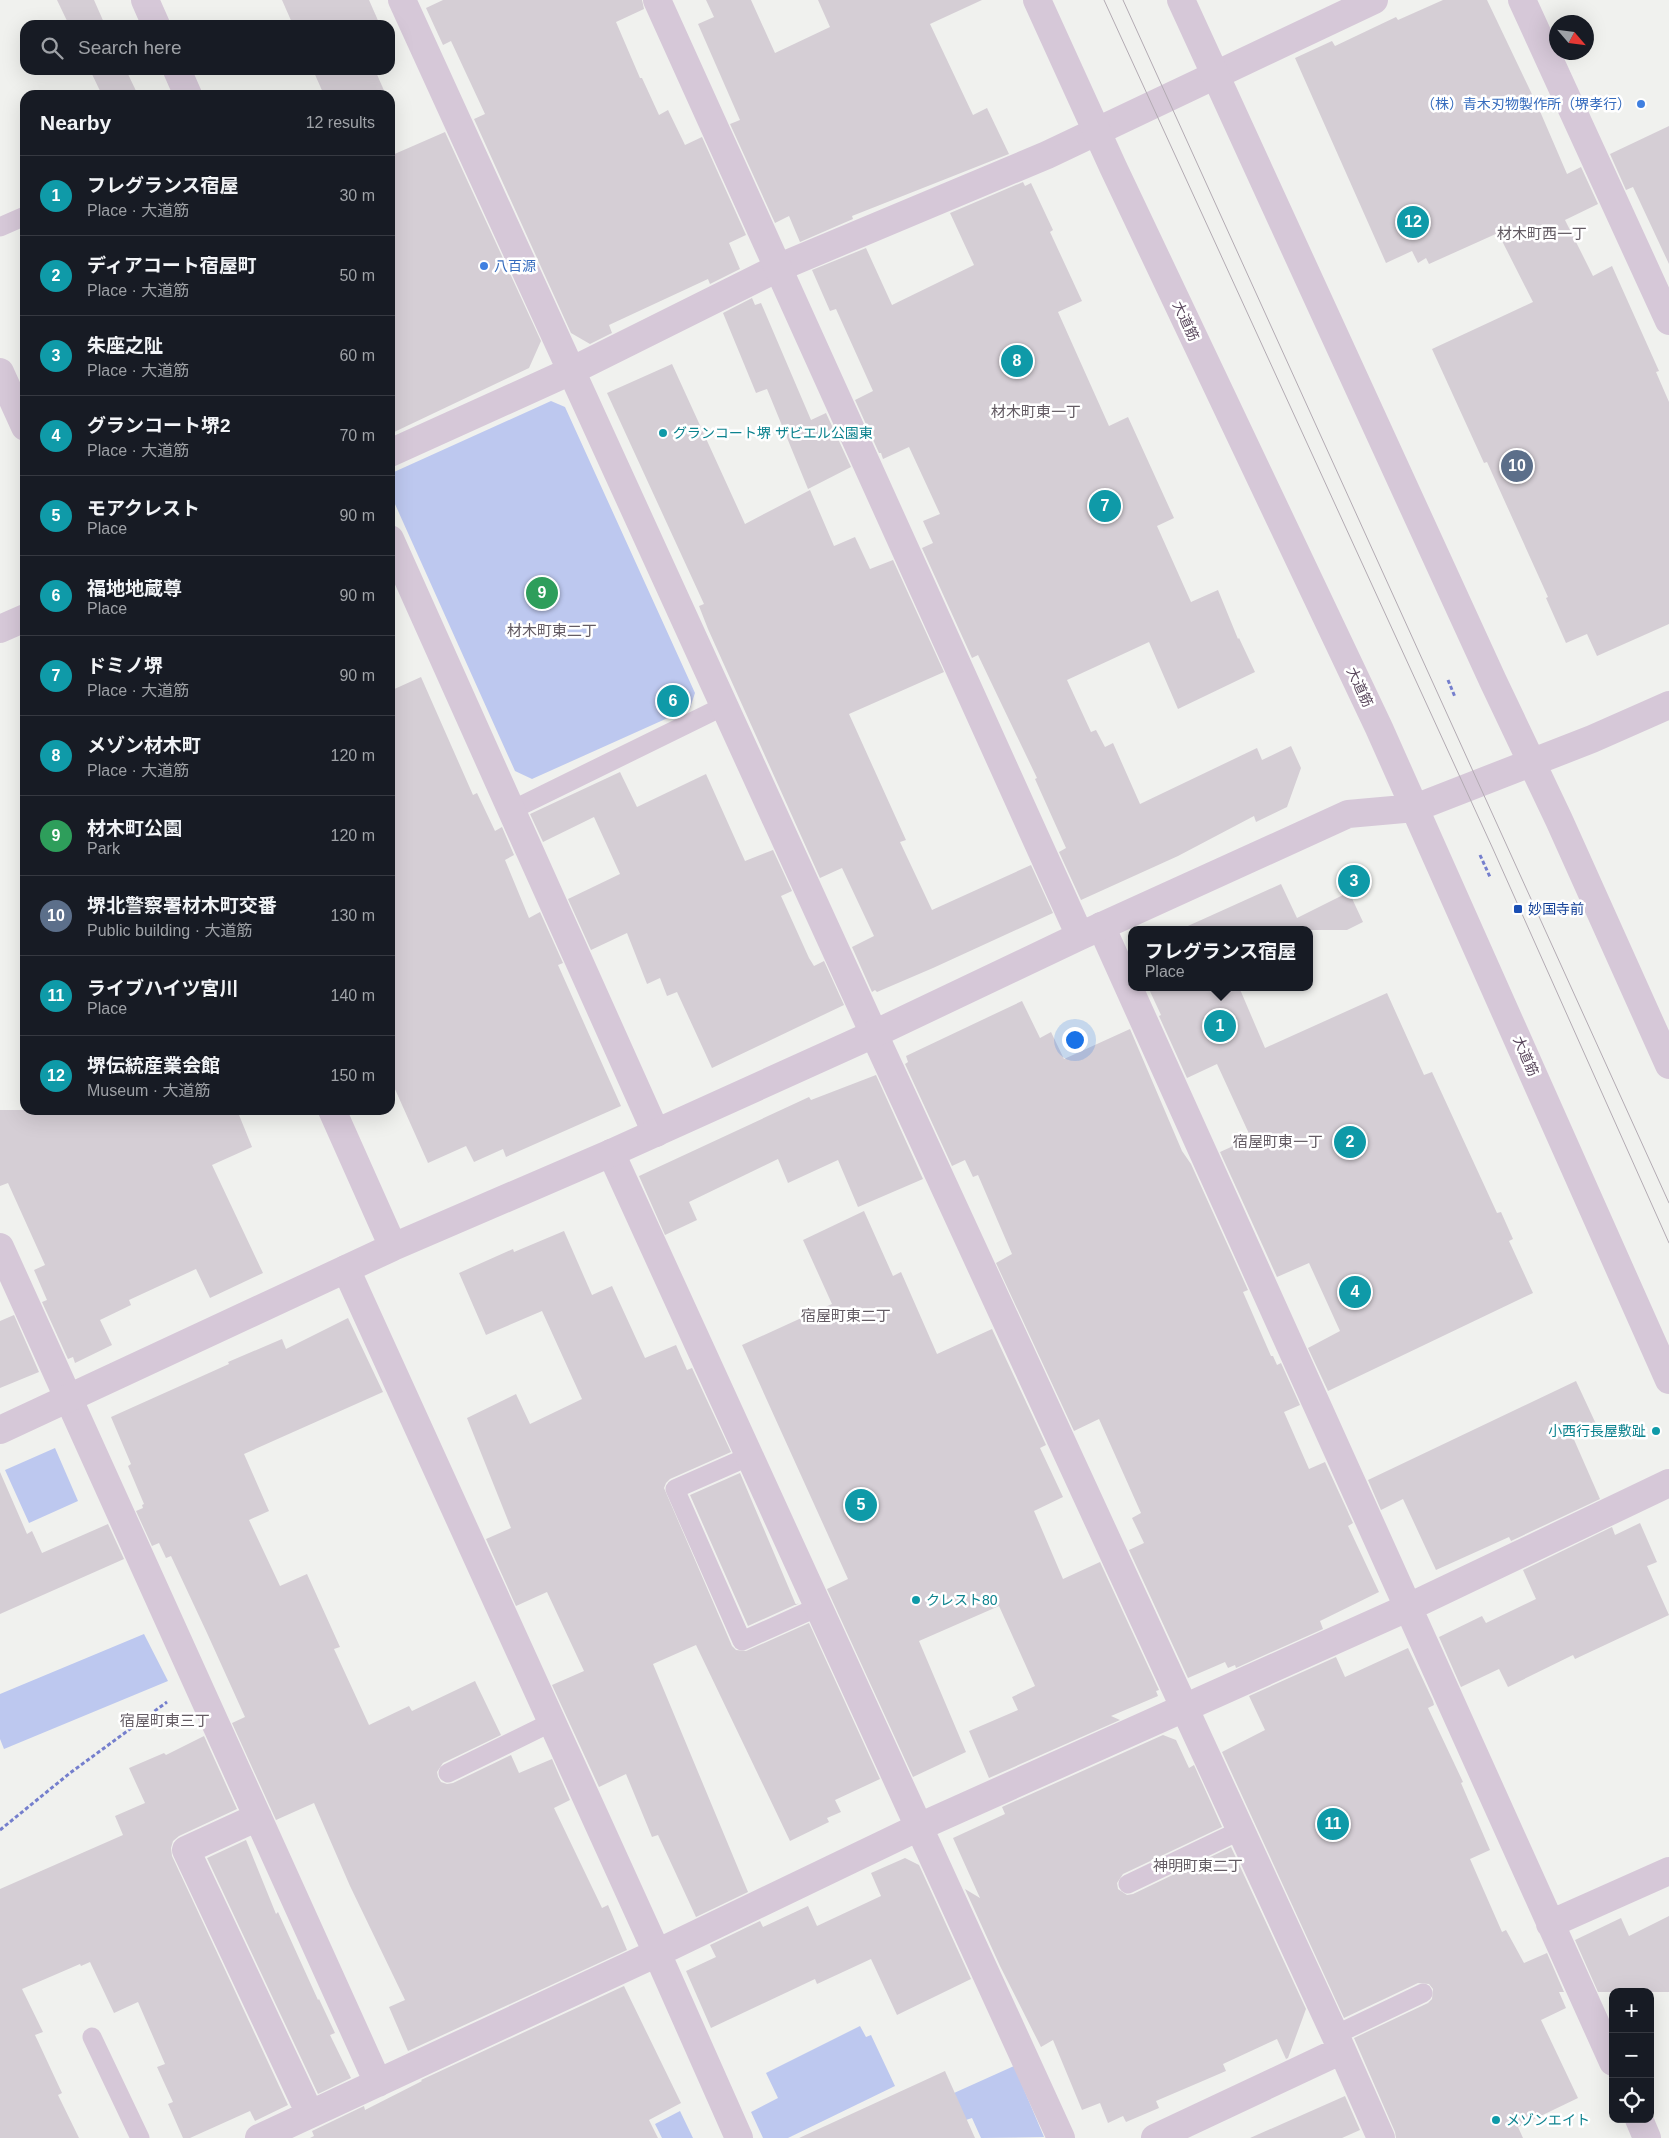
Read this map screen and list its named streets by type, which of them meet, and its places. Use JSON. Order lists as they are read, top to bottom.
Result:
{
  "streets": {
    "street": ["大道筋"]
  },
  "districts": [
    "材木町西一丁",
    "材木町東一丁",
    "材木町東二丁",
    "宿屋町東一丁",
    "宿屋町東二丁",
    "宿屋町東三丁",
    "神明町東二丁"
  ],
  "places": {
    "other": [
      "（株）青木刃物製作所（堺孝行）",
      "八百源",
      "グランコート堺 ザビエル公園東",
      "小西行長屋敷趾",
      "クレスト80",
      "メゾンエイト"
    ],
    "transit": ["妙国寺前"]
  },
  "north": "bottom right",
  "page": {
    "search": "Search here",
    "heading": ["Nearby", "12 results"],
    "list": [
      {
        "mark": "1",
        "name": "フレグランス宿屋",
        "note": "Place · 大道筋",
        "value": "30 m"
      },
      {
        "mark": "2",
        "name": "ディアコート宿屋町",
        "note": "Place · 大道筋",
        "value": "50 m"
      },
      {
        "mark": "3",
        "name": "朱座之阯",
        "note": "Place · 大道筋",
        "value": "60 m"
      },
      {
        "mark": "4",
        "name": "グランコート堺2",
        "note": "Place · 大道筋",
        "value": "70 m"
      },
      {
        "mark": "5",
        "name": "モアクレスト",
        "note": "Place",
        "value": "90 m"
      },
      {
        "mark": "6",
        "name": "福地地蔵尊",
        "note": "Place",
        "value": "90 m"
      },
      {
        "mark": "7",
        "name": "ドミノ堺",
        "note": "Place · 大道筋",
        "value": "90 m"
      },
      {
        "mark": "8",
        "name": "メゾン材木町",
        "note": "Place · 大道筋",
        "value": "120 m"
      },
      {
        "mark": "9",
        "name": "材木町公園",
        "note": "Park",
        "value": "120 m"
      },
      {
        "mark": "10",
        "name": "堺北警察署材木町交番",
        "note": "Public building · 大道筋",
        "value": "130 m"
      },
      {
        "mark": "11",
        "name": "ライブハイツ宮川",
        "note": "Place",
        "value": "140 m"
      },
      {
        "mark": "12",
        "name": "堺伝統産業会館",
        "note": "Museum · 大道筋",
        "value": "150 m"
      }
    ],
    "pins": [
      "12",
      "8",
      "10",
      "7",
      "9",
      "6",
      "3",
      "1",
      "2",
      "4",
      "5",
      "11"
    ],
    "popup": ["フレグランス宿屋", "Place"],
    "map_buttons": ["+", "−"]
  }
}
